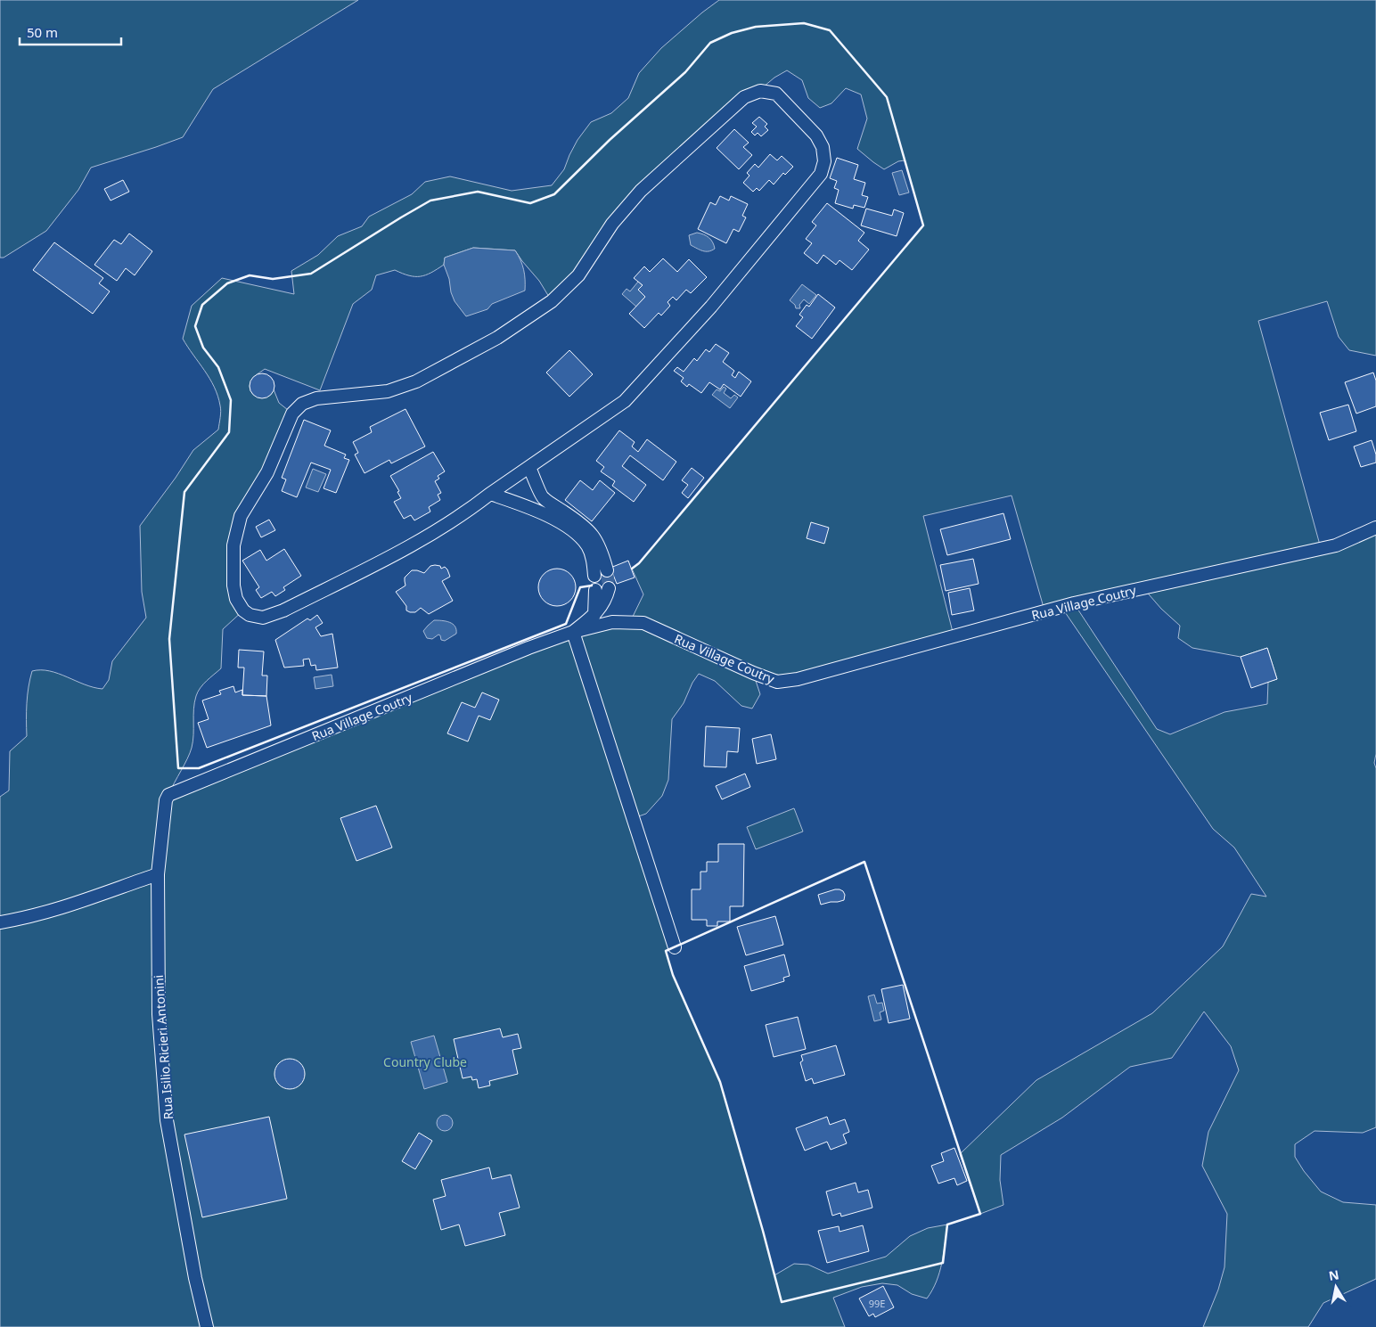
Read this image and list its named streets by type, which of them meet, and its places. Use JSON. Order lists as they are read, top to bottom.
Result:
{
  "streets": {
    "street": ["Rua Village Coutry", "Rua Isilio Ricieri Antonini"]
  },
  "crossings": [
    ["Rua Village Coutry", "Rua Isilio Ricieri Antonini"]
  ],
  "parks": ["Country Clube"],
  "house_numbers": ["99E"],
  "scale_bar": "50 m",
  "north": "top"
}
